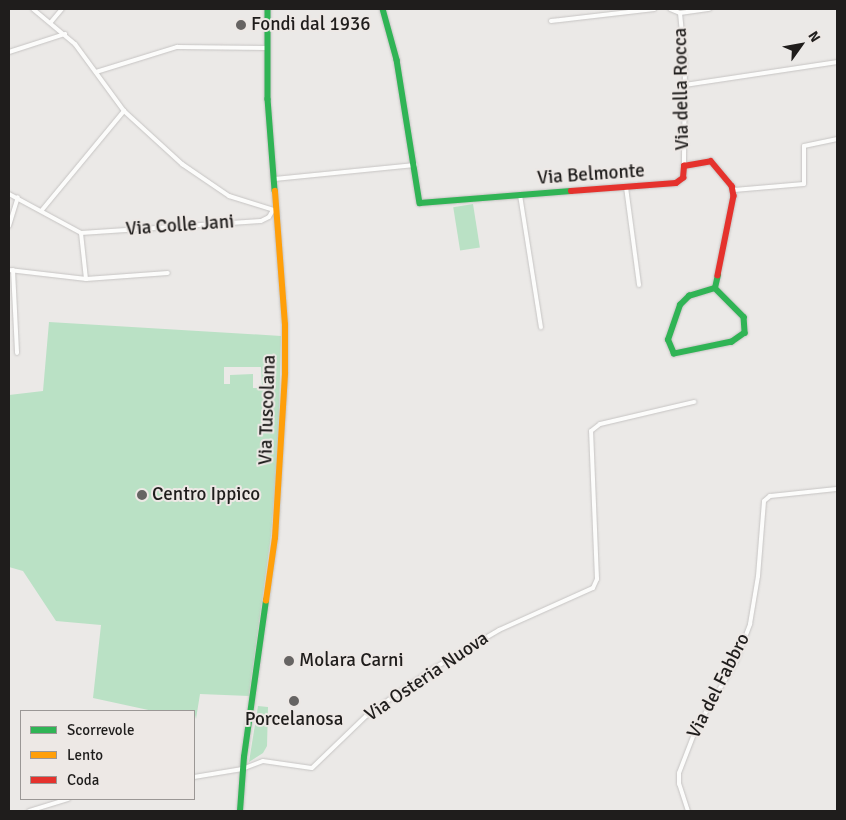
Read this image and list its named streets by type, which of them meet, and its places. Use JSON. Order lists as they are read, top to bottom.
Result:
{
  "streets": {
    "street": [
      "Via della Rocca",
      "Via Belmonte",
      "Via Colle Jani",
      "Via Tuscolana",
      "Via Osteria Nuova",
      "Via del Fabbro"
    ]
  },
  "crossings": [
    ["Via della Rocca", "Via Belmonte"],
    ["Via Colle Jani", "Via Tuscolana"],
    ["Via Tuscolana", "Via Osteria Nuova"]
  ],
  "places": [
    "Fondi dal 1936",
    "Centro Ippico",
    "Molara Carni",
    "Porcelanosa"
  ],
  "legend": ["Scorrevole", "Lento", "Coda"],
  "north": "top right"
}
